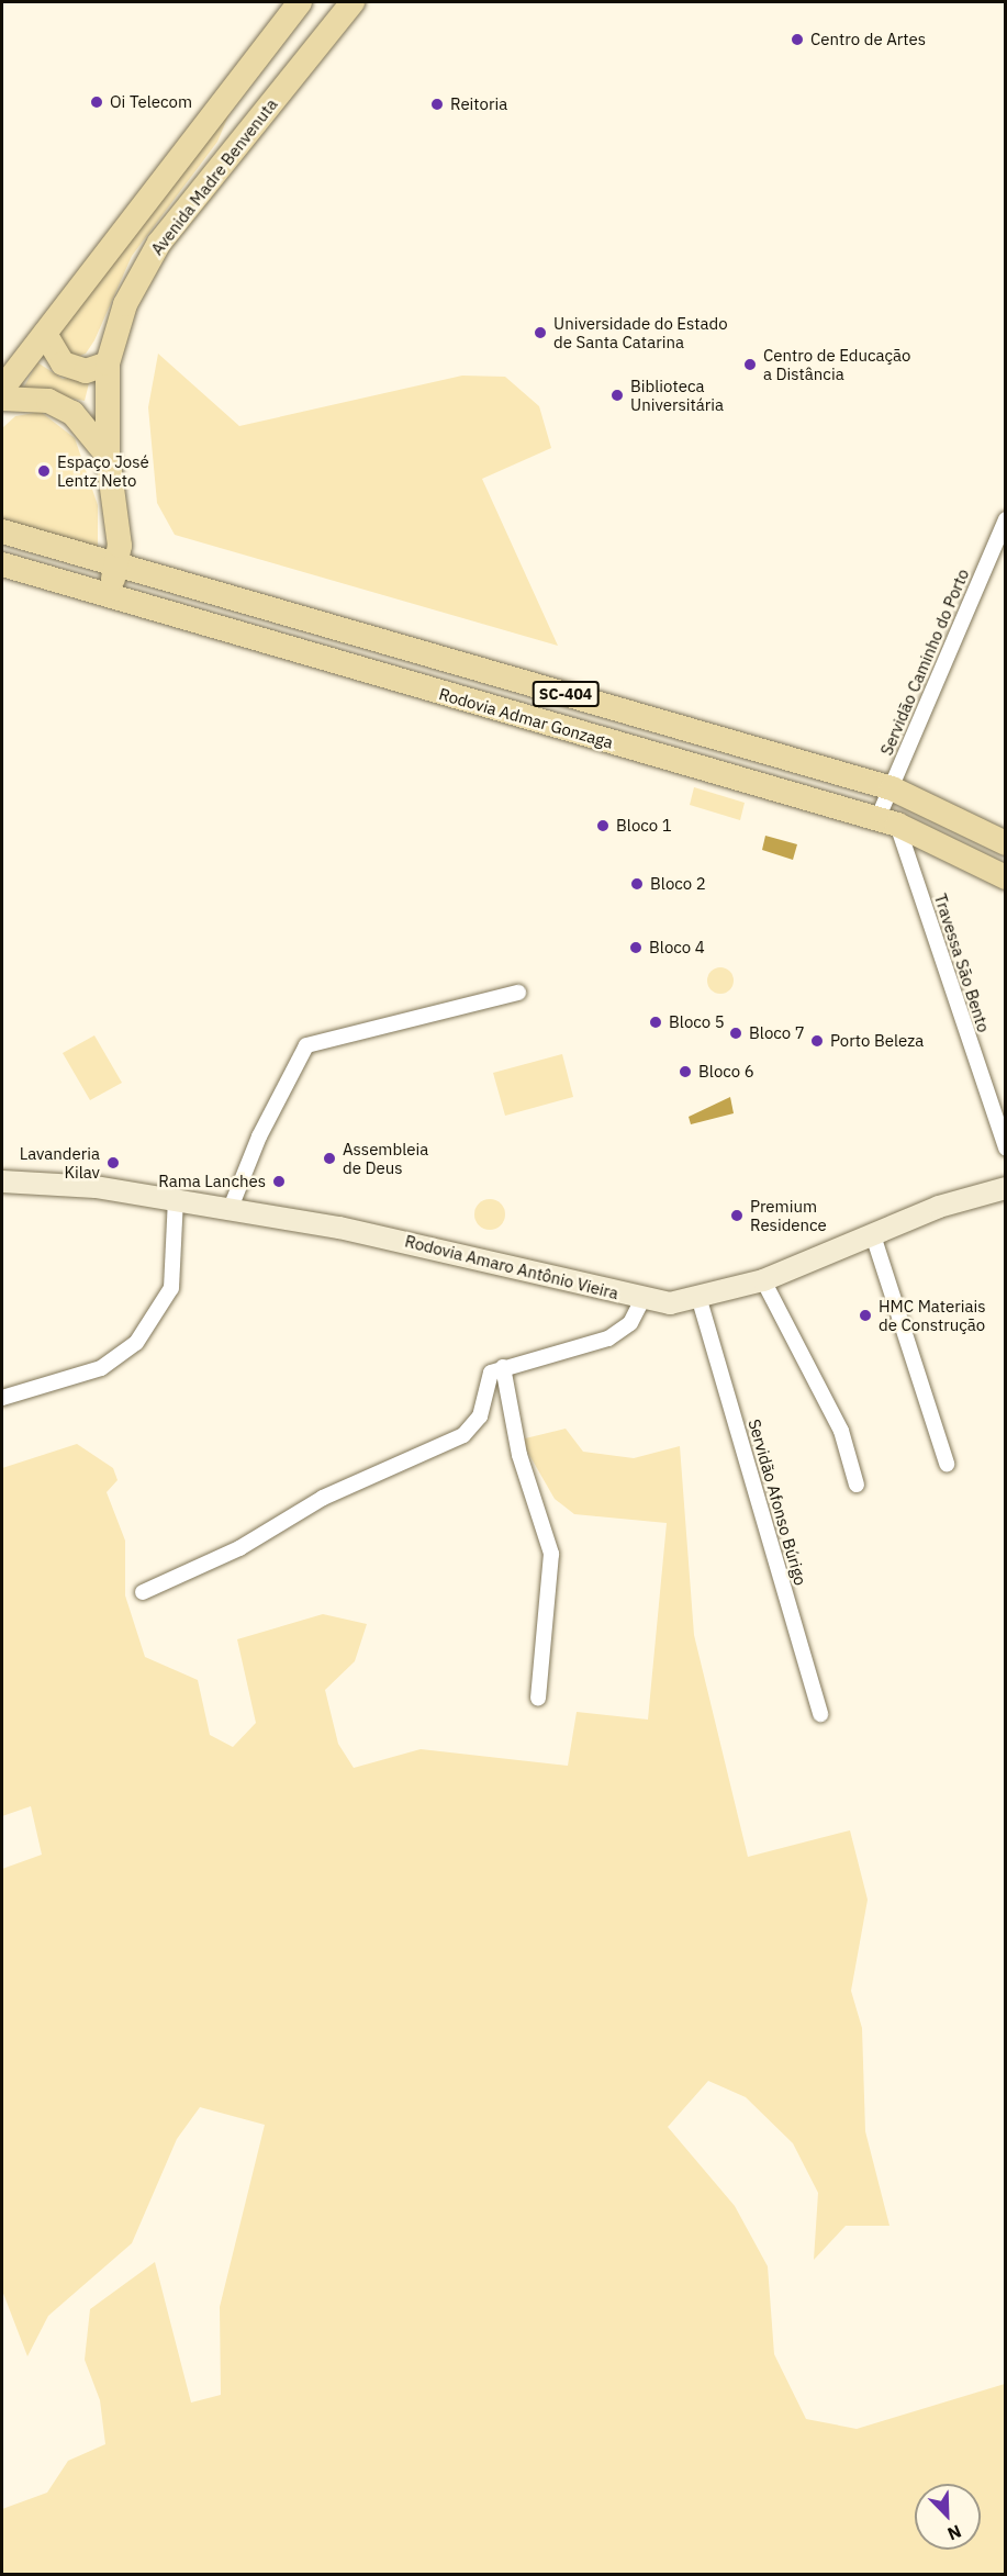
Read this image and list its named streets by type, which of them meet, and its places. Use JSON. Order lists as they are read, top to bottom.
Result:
{
  "streets": {
    "main road": [
      "Avenida Madre Benvenuta",
      "SC-404",
      "Rodovia Admar Gonzaga",
      "Rodovia Amaro Antônio Vieira"
    ],
    "street": ["Servidão Caminho do Porto", "Travessa São Bento", "Servidão Afonso Búrigo"]
  },
  "crossings": [
    ["Avenida Madre Benvenuta", "Rodovia Admar Gonzaga"],
    ["Servidão Caminho do Porto", "Rodovia Admar Gonzaga"],
    ["Servidão Caminho do Porto", "Travessa São Bento"],
    ["Rodovia Admar Gonzaga", "Travessa São Bento"],
    ["Rodovia Amaro Antônio Vieira", "Servidão Afonso Búrigo"]
  ],
  "places": [
    "Centro de Artes",
    "Oi Telecom",
    "Reitoria",
    "Universidade do Estado de Santa Catarina",
    "Centro de Educação a Distância",
    "Biblioteca Universitária",
    "Espaço José Lentz Neto",
    "Bloco 1",
    "Bloco 2",
    "Bloco 4",
    "Bloco 5",
    "Bloco 7",
    "Porto Beleza",
    "Bloco 6",
    "Assembleia de Deus",
    "Lavanderia Kilav",
    "Rama Lanches",
    "Premium Residence",
    "HMC Materiais de Construção"
  ],
  "north": "bottom right"
}
